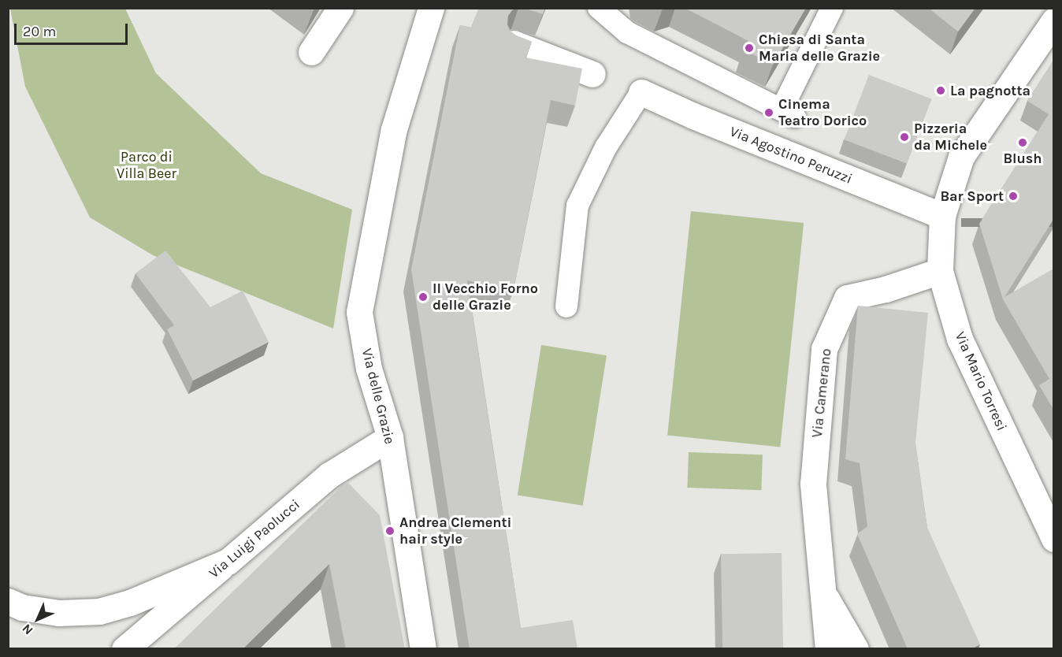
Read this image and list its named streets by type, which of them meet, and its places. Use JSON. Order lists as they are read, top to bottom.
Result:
{
  "streets": {
    "main road": [
      "Via Agostino Peruzzi",
      "Via Mario Torresi",
      "Via Camerano",
      "Via delle Grazie",
      "Via Luigi Paolucci"
    ]
  },
  "crossings": [
    ["Via Agostino Peruzzi", "Via Mario Torresi"],
    ["Via Mario Torresi", "Via Camerano"],
    ["Via delle Grazie", "Via Luigi Paolucci"]
  ],
  "parks": ["Parco di Villa Beer"],
  "places": [
    "Chiesa di Santa Maria delle Grazie",
    "La pagnotta",
    "Cinema Teatro Dorico",
    "Pizzeria da Michele",
    "Blush",
    "Bar Sport",
    "Il Vecchio Forno delle Grazie",
    "Andrea Clementi hair style"
  ],
  "scale_bar": "20 m",
  "north": "bottom left"
}
